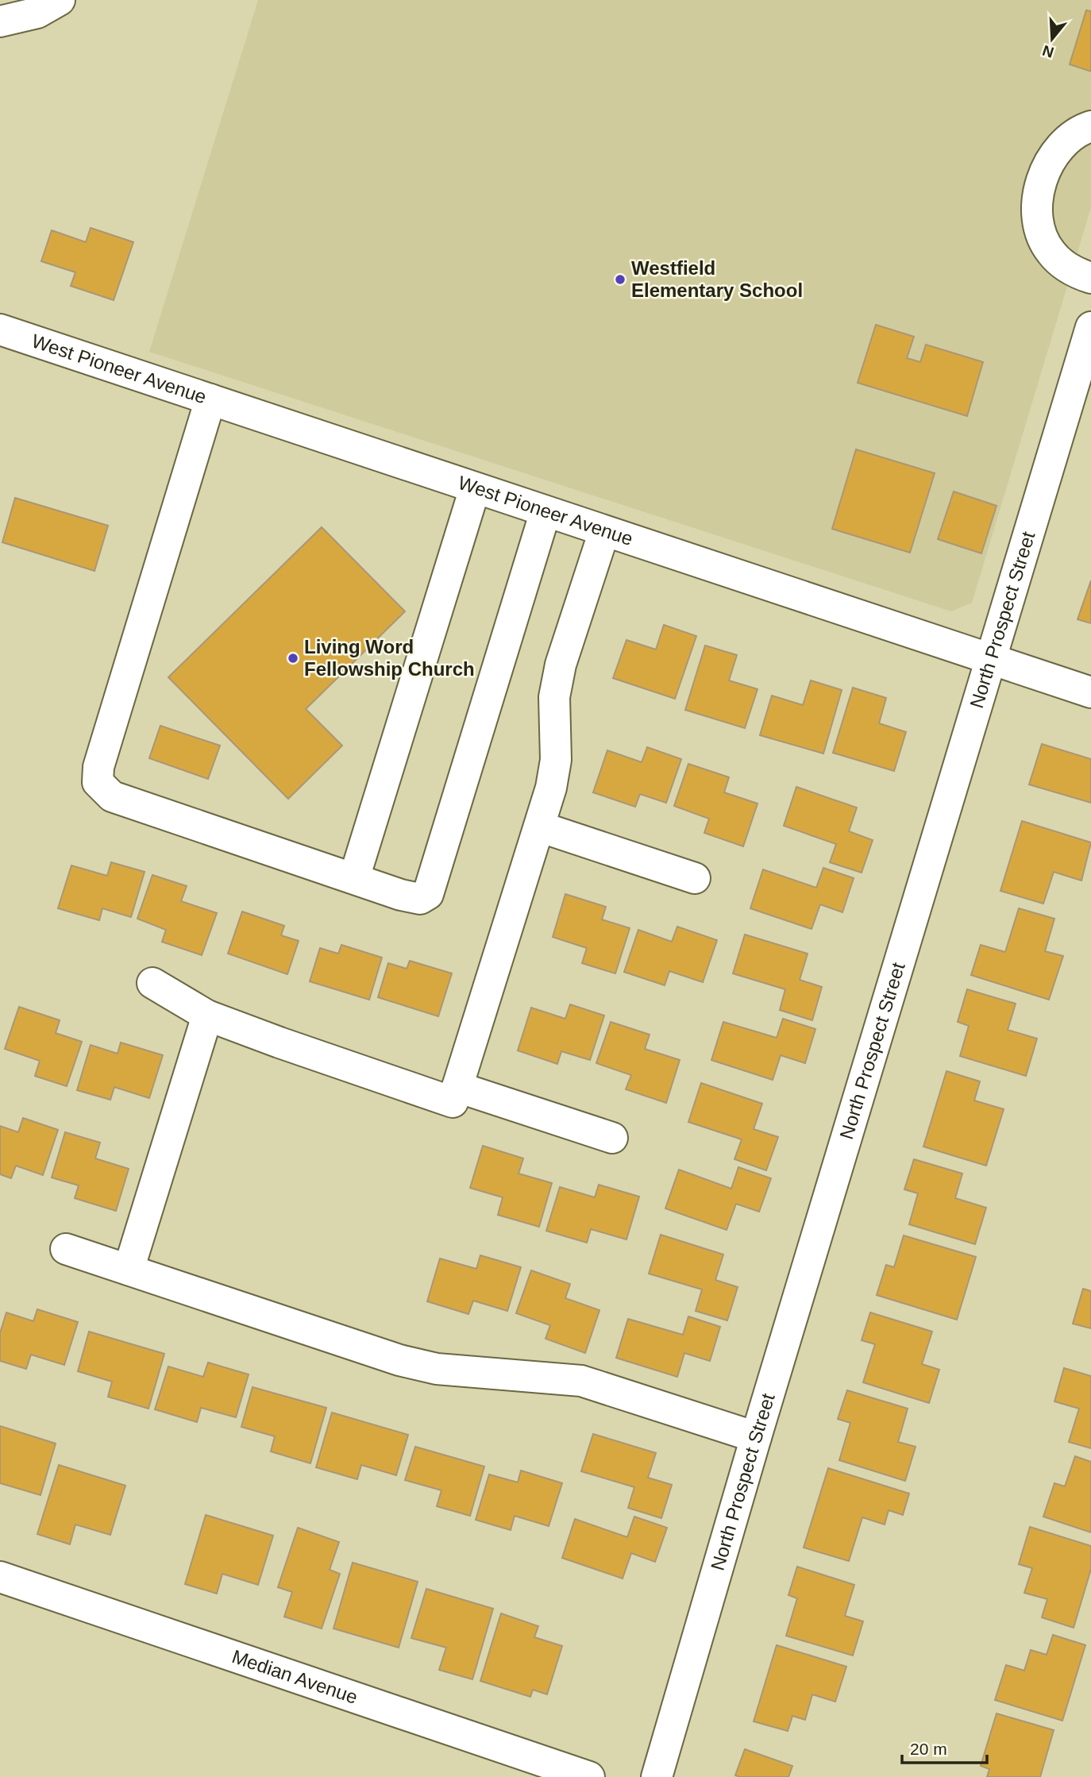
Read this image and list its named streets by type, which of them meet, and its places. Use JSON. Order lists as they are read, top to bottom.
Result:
{
  "streets": {
    "street": ["West Pioneer Avenue", "North Prospect Street", "Median Avenue"]
  },
  "crossings": [
    ["West Pioneer Avenue", "North Prospect Street"]
  ],
  "places": ["Westfield Elementary School", "Living Word Fellowship Church"],
  "scale_bar": "20 m",
  "north": "bottom"
}
